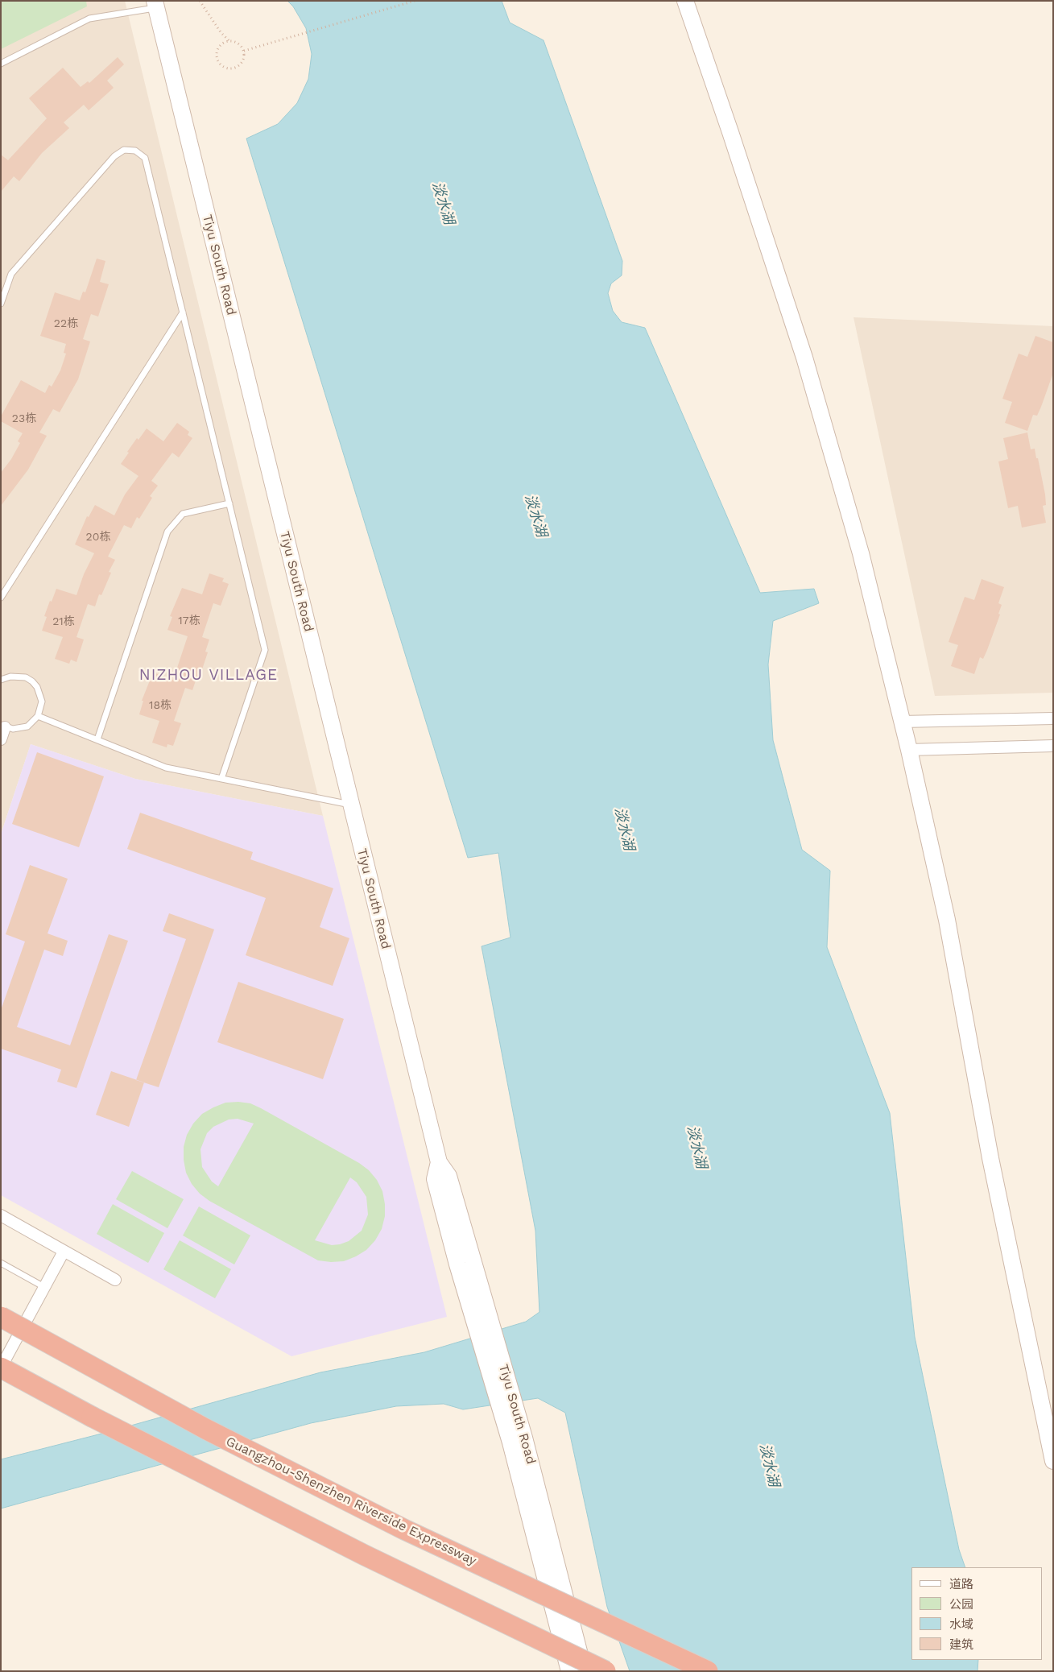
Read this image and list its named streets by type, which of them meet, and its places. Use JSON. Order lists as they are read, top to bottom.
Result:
{
  "streets": {
    "highway": ["Guangzhou-Shenzhen Riverside Expressway"],
    "street": ["Tiyu South Road"]
  },
  "districts": ["NIZHOU VILLAGE"],
  "water": ["淡水湖"],
  "house_numbers": [
    "22栋",
    "23栋",
    "20栋",
    "17栋",
    "21栋",
    "18栋"
  ],
  "legend": [
    "道路",
    "公园",
    "水域",
    "建筑"
  ]
}
